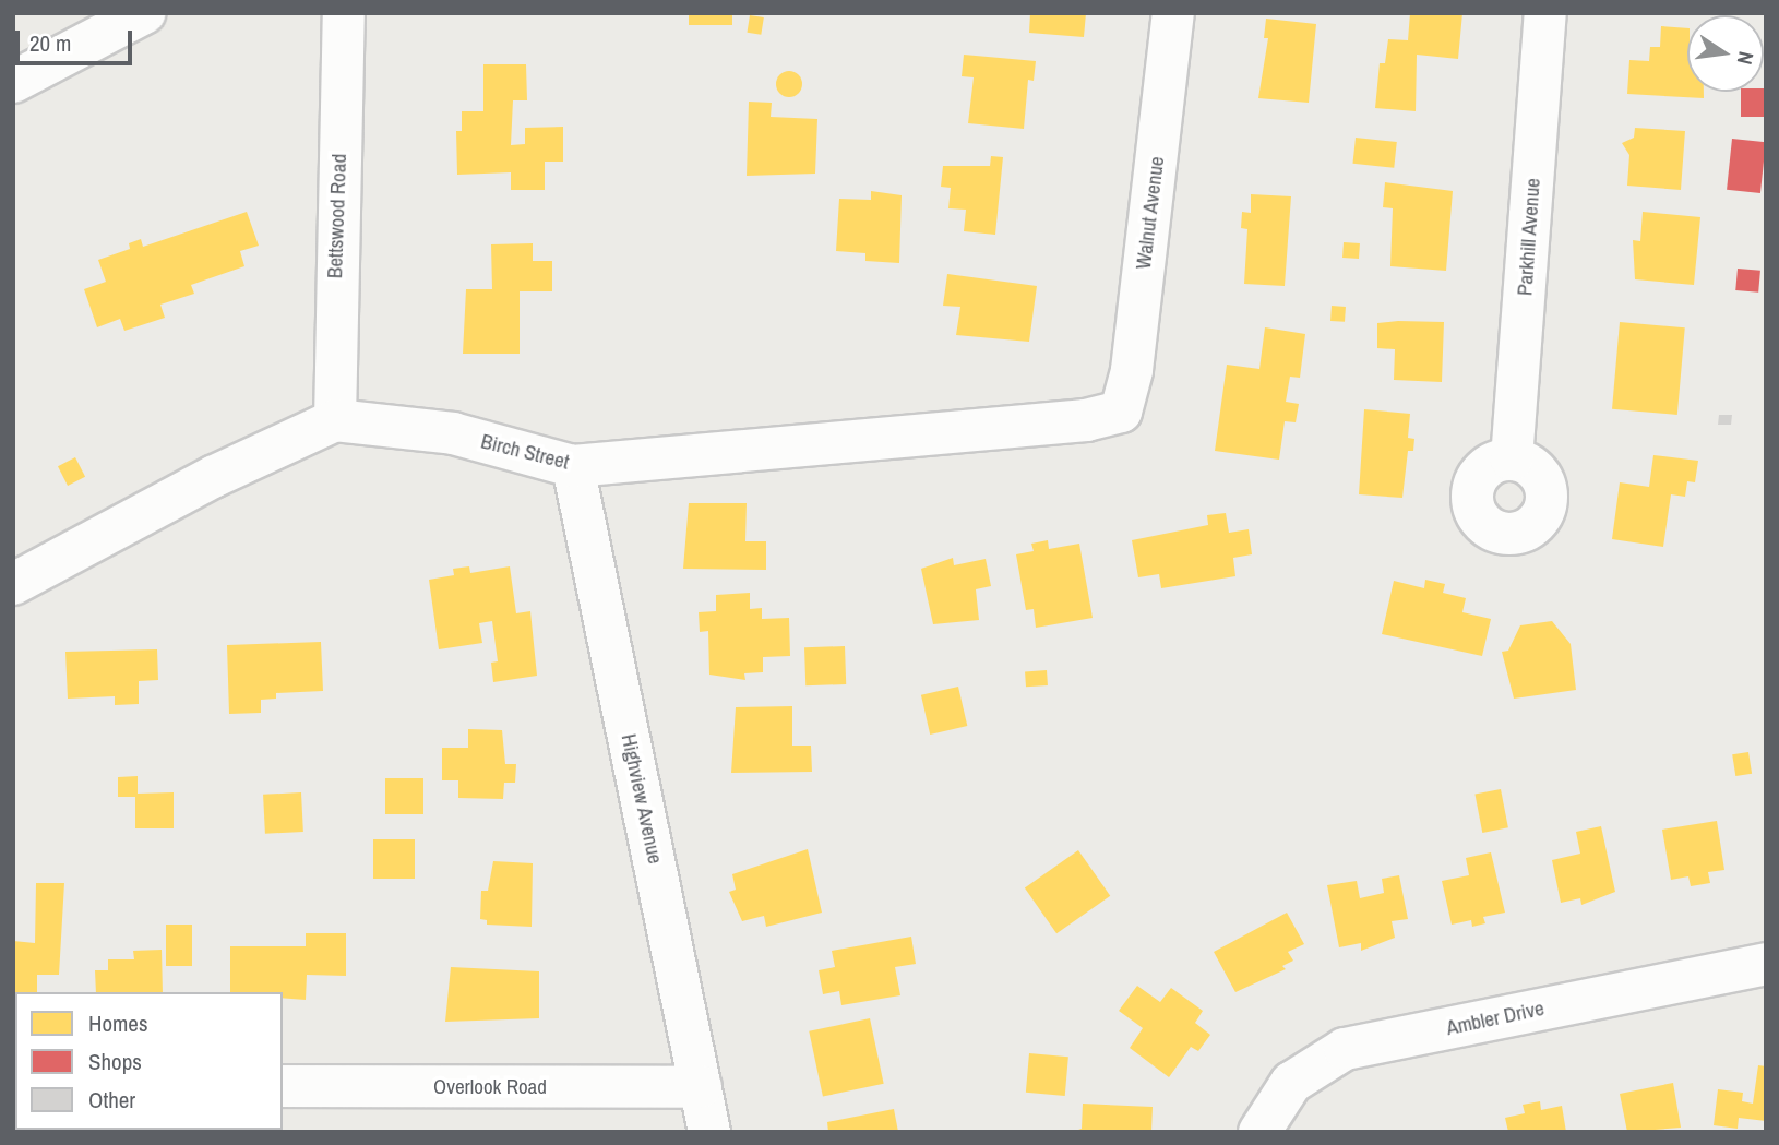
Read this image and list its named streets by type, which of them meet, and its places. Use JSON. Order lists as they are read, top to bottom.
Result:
{
  "streets": {
    "street": [
      "Walnut Avenue",
      "Bettswood Road",
      "Parkhill Avenue",
      "Birch Street",
      "Highview Avenue",
      "Ambler Drive",
      "Overlook Road"
    ]
  },
  "crossings": [
    ["Walnut Avenue", "Birch Street"],
    ["Bettswood Road", "Birch Street"],
    ["Birch Street", "Highview Avenue"],
    ["Highview Avenue", "Overlook Road"]
  ],
  "legend": ["Homes", "Shops", "Other"],
  "scale_bar": "20 m",
  "north": "right"
}
